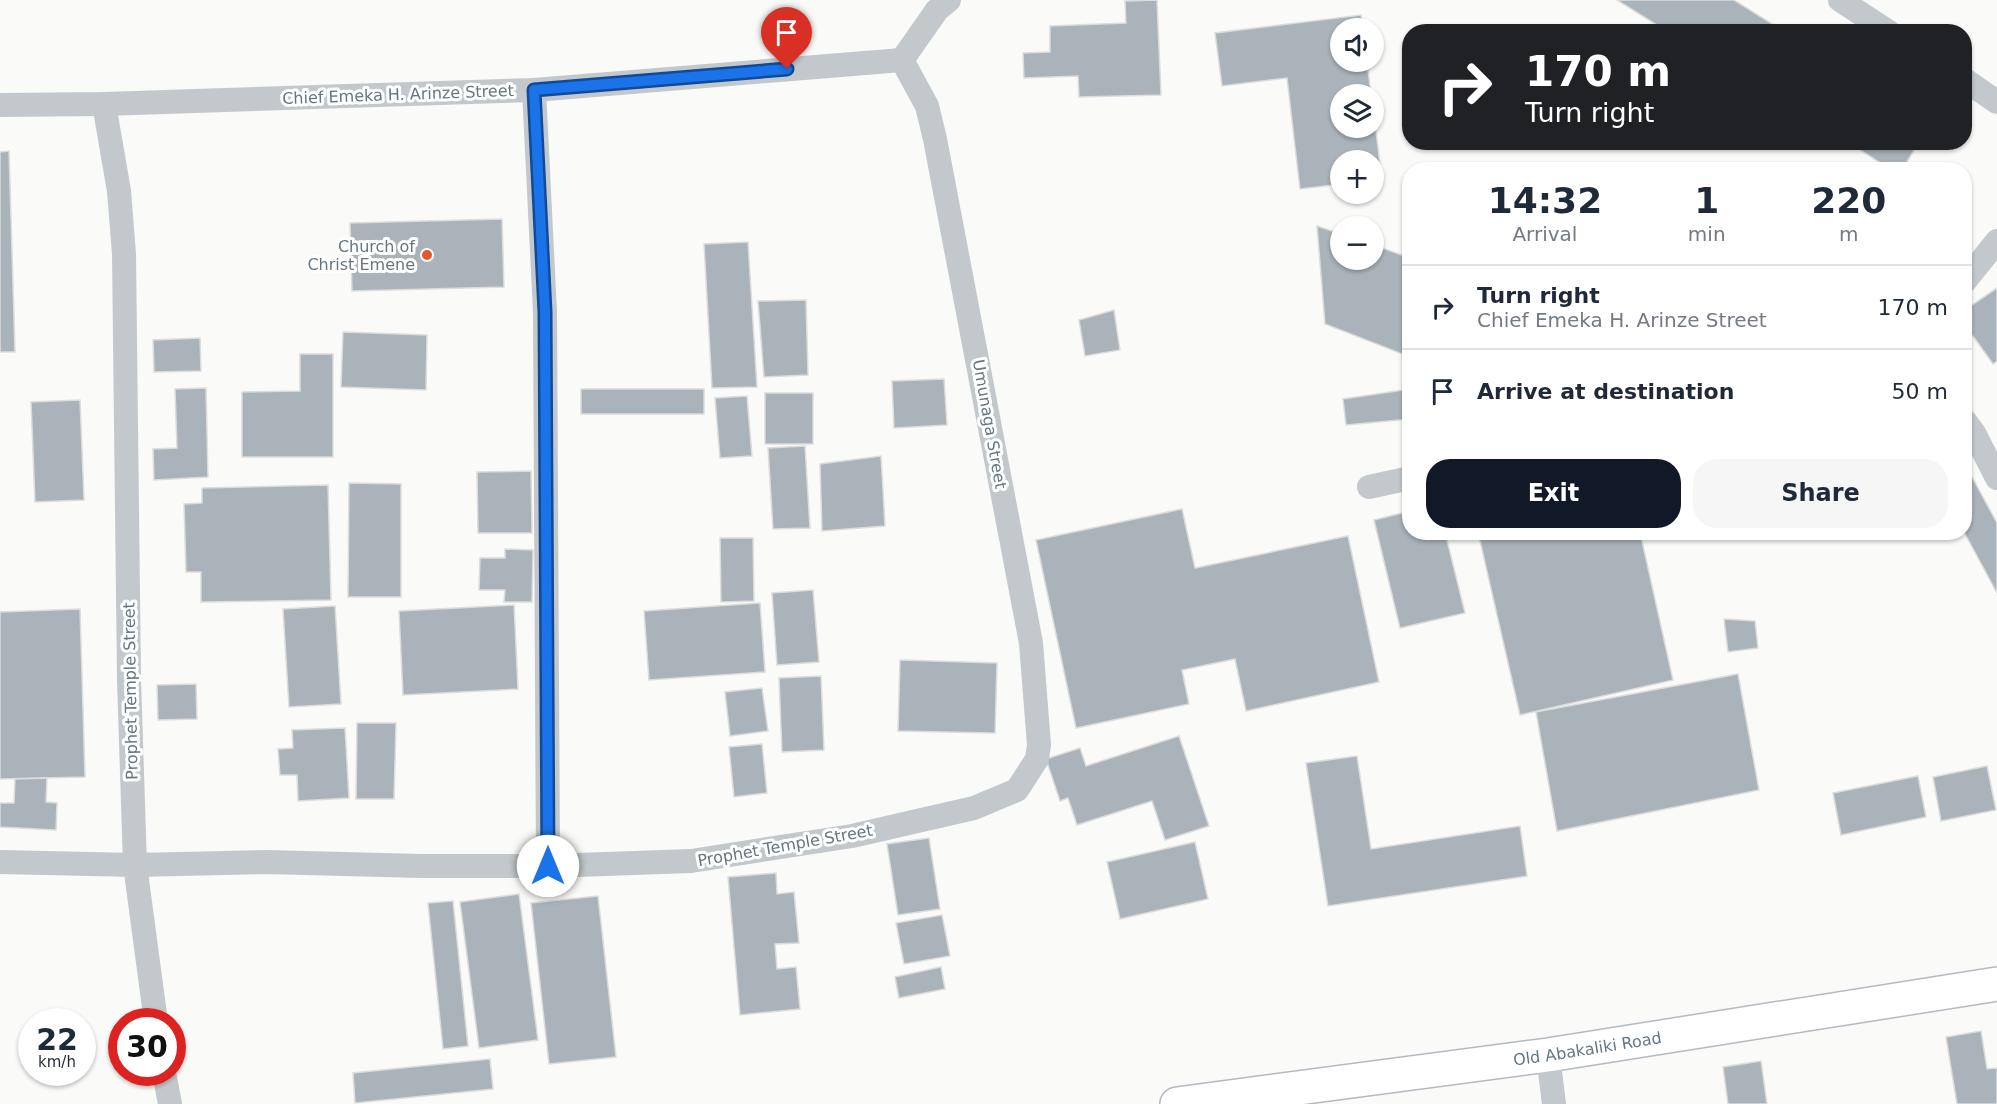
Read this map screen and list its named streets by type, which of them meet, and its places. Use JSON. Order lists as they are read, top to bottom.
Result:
{
  "streets": {
    "main road": ["Old Abakaliki Road"],
    "street": ["Chief Emeka H. Arinze Street", "Umunaga Street", "Prophet Temple Street"]
  },
  "crossings": [
    ["Chief Emeka H. Arinze Street", "Umunaga Street"],
    ["Chief Emeka H. Arinze Street", "Prophet Temple Street"],
    ["Umunaga Street", "Prophet Temple Street"]
  ],
  "places": ["Church of Christ Emene"],
  "page": {
    "map_buttons": ["+", "−"],
    "turn": ["170 m", "Turn right"],
    "eta": [
      "14:32",
      "Arrival",
      "1",
      "min",
      "220",
      "m"
    ],
    "list": [
      {
        "name": "Turn right",
        "note": "Chief Emeka H. Arinze Street",
        "value": "170 m"
      },
      {
        "name": "Arrive at destination",
        "value": "50 m"
      }
    ],
    "buttons": ["Exit", "Share"],
    "speed": "22 km/h",
    "limit": "30"
  }
}
